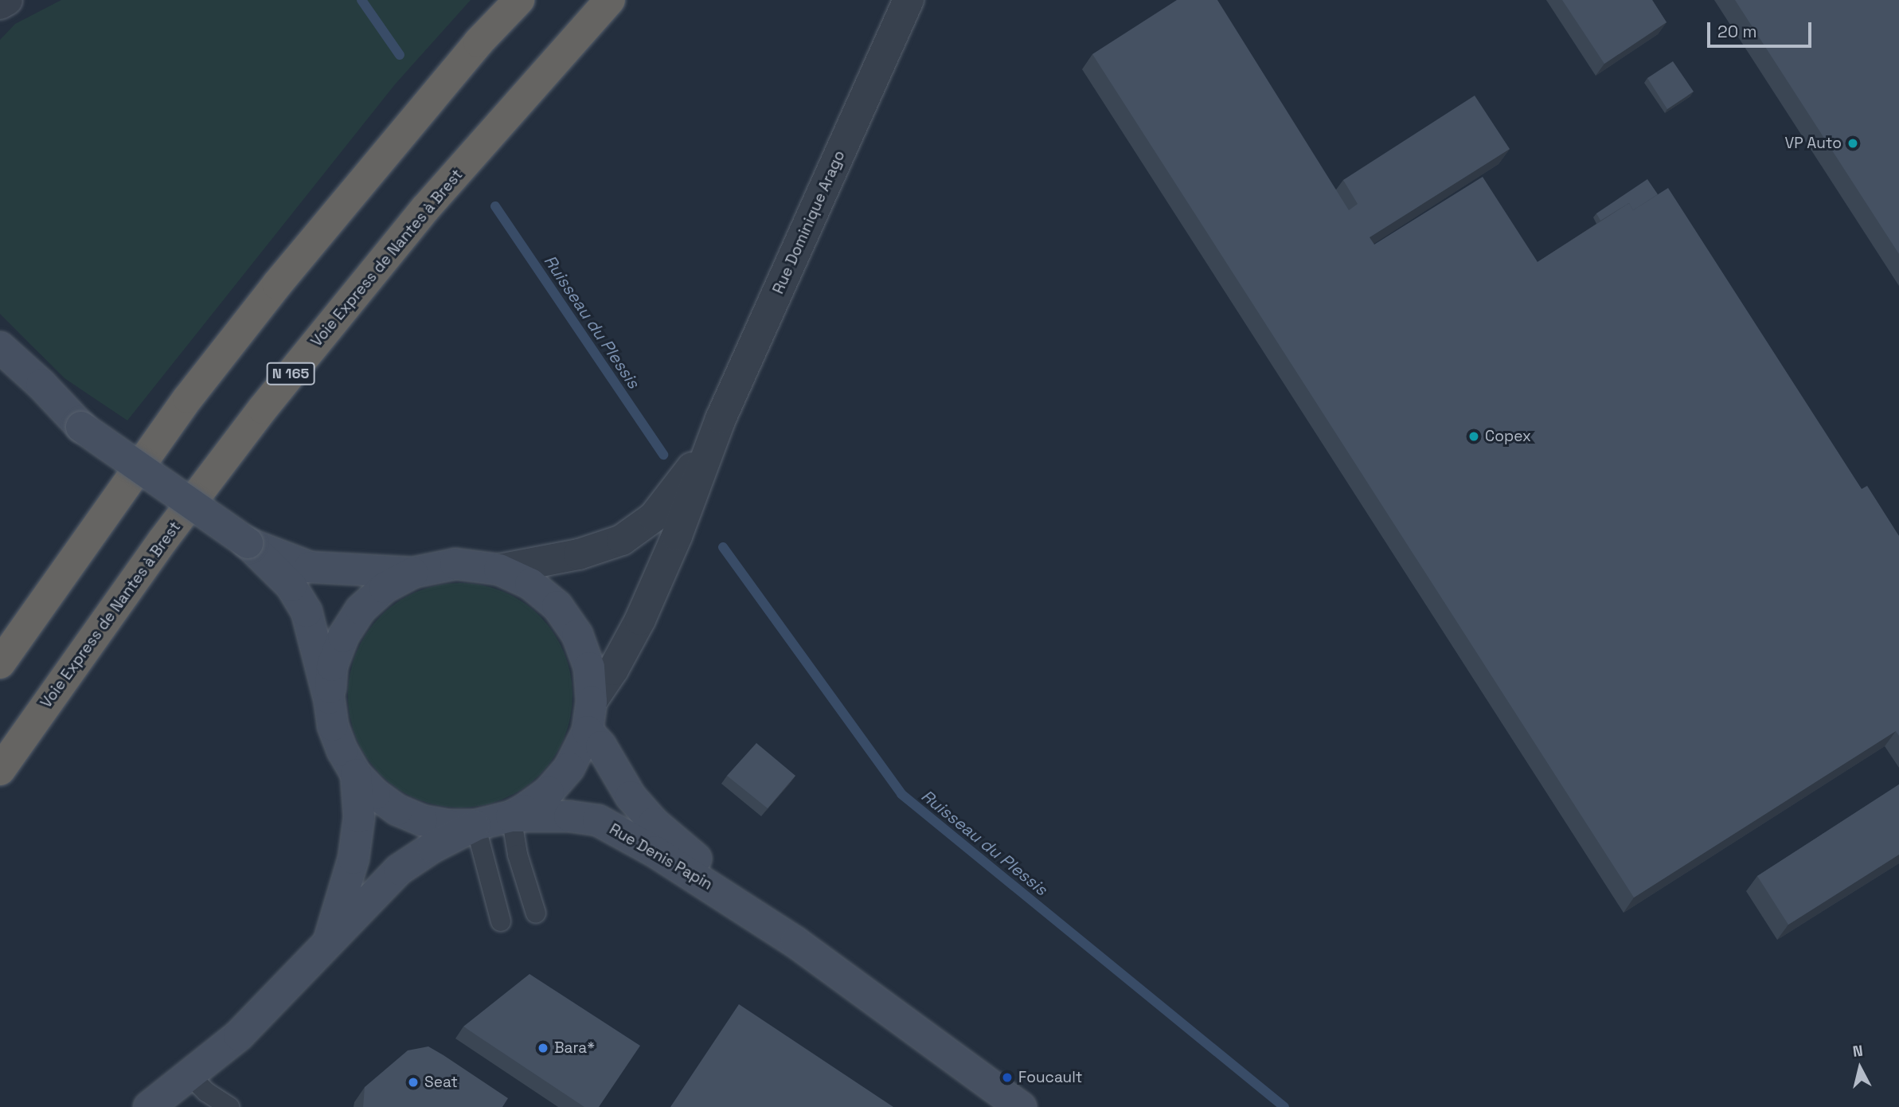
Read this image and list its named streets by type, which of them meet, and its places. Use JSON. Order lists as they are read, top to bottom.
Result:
{
  "streets": {
    "highway": ["Voie Express de Nantes à Brest", "N 165"],
    "main road": ["Rue Denis Papin"],
    "street": ["Rue Dominique Arago"]
  },
  "water": ["Ruisseau du Plessis"],
  "places": [
    "VP Auto",
    "Copex",
    "Bara*",
    "Foucault",
    "Seat"
  ],
  "scale_bar": "20 m",
  "north": "top"
}
